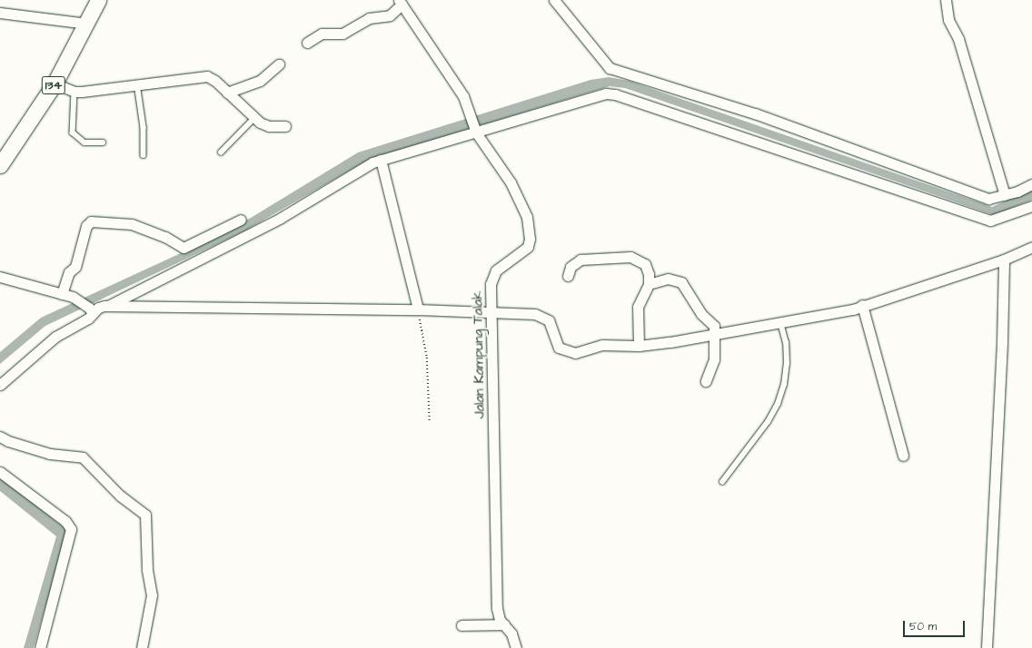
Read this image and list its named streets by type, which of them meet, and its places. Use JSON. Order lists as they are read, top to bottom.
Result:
{
  "streets": {
    "main road": ["134"],
    "street": ["Jalan Kampung Talak"]
  },
  "scale_bar": "50 m"
}
